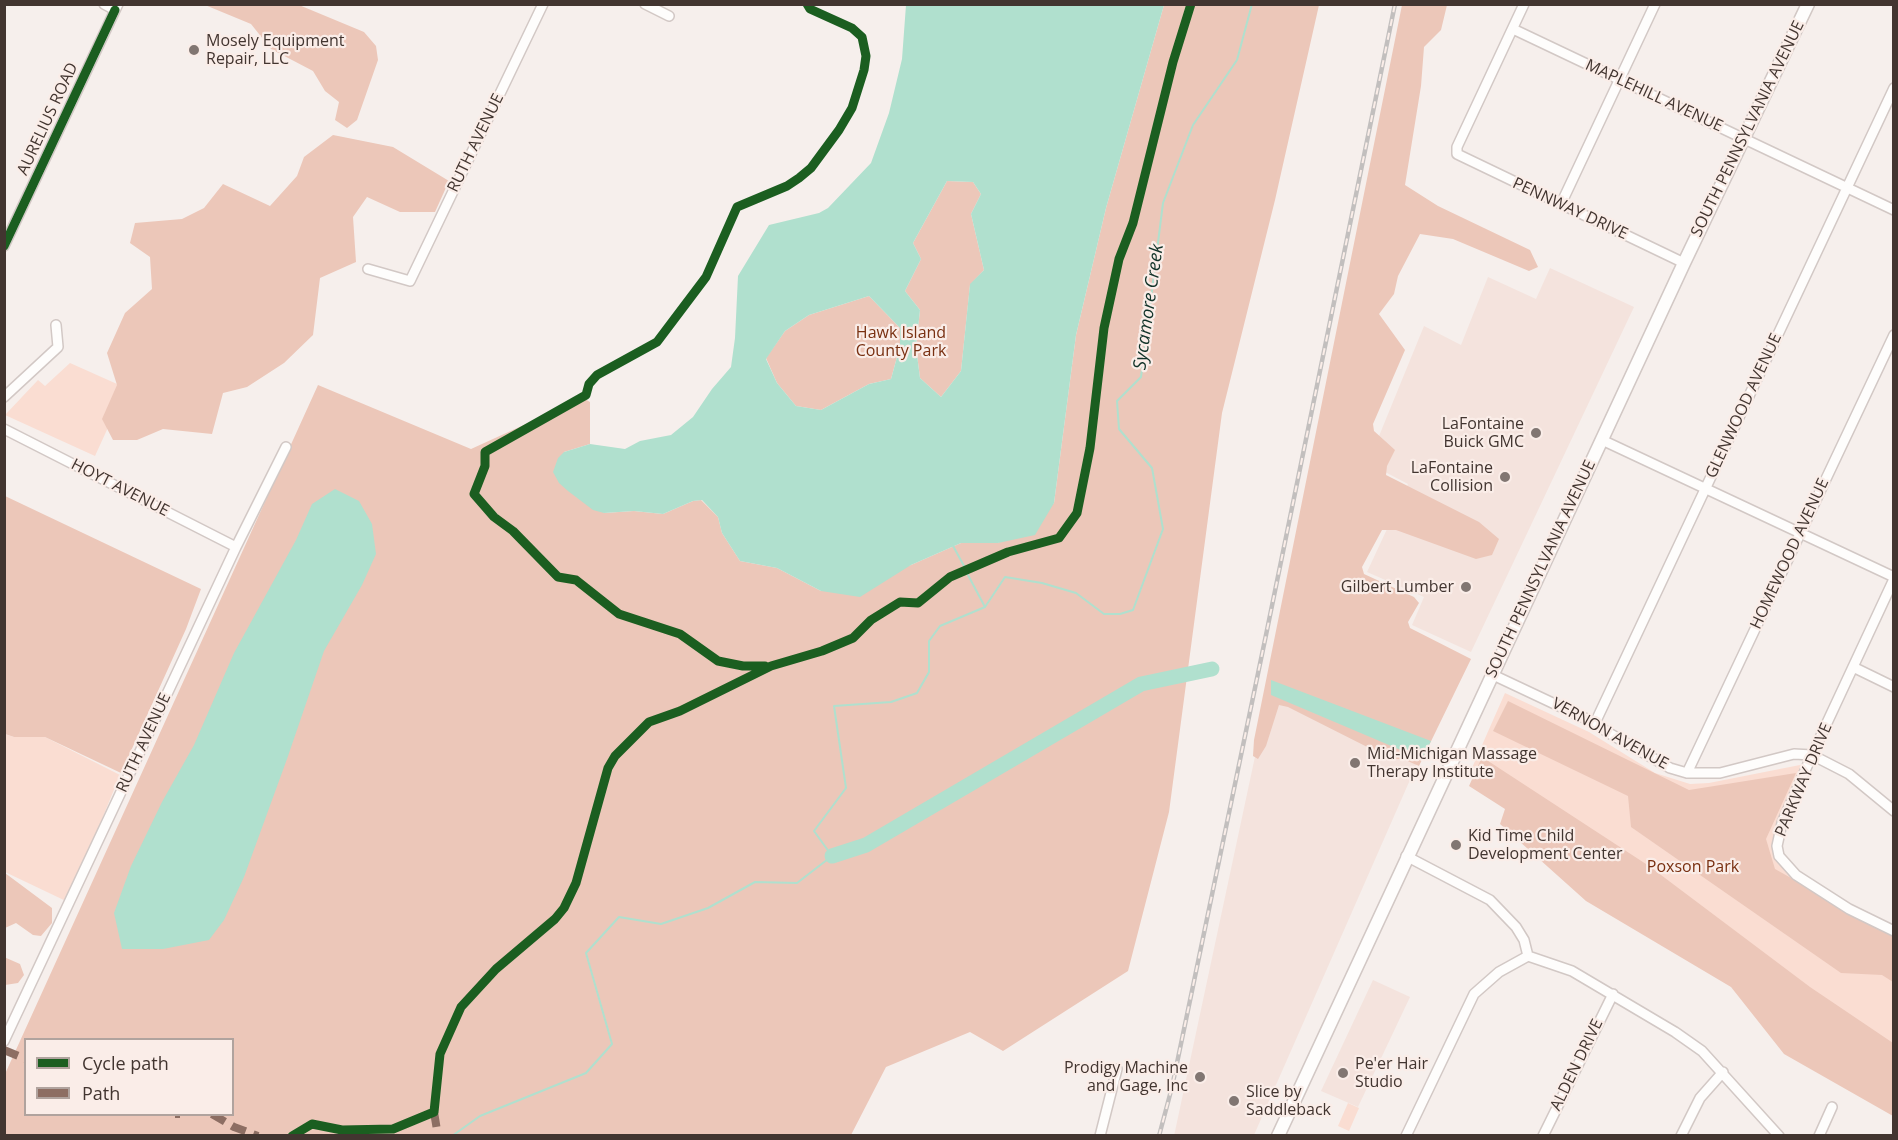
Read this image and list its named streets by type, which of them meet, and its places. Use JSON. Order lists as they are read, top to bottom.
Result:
{
  "streets": {
    "main road": ["SOUTH PENNSYLVANIA AVENUE"],
    "street": [
      "MAPLEHILL AVENUE",
      "AURELIUS ROAD",
      "RUTH AVENUE",
      "PENNWAY DRIVE",
      "GLENWOOD AVENUE",
      "HOYT AVENUE",
      "HOMEWOOD AVENUE",
      "VERNON AVENUE",
      "PARKWAY DRIVE",
      "ALDEN DRIVE"
    ]
  },
  "crossings": [
    ["MAPLEHILL AVENUE", "SOUTH PENNSYLVANIA AVENUE"],
    ["MAPLEHILL AVENUE", "PENNWAY DRIVE"],
    ["MAPLEHILL AVENUE", "GLENWOOD AVENUE"],
    ["SOUTH PENNSYLVANIA AVENUE", "PENNWAY DRIVE"],
    ["SOUTH PENNSYLVANIA AVENUE", "VERNON AVENUE"],
    ["RUTH AVENUE", "HOYT AVENUE"],
    ["GLENWOOD AVENUE", "VERNON AVENUE"],
    ["HOMEWOOD AVENUE", "VERNON AVENUE"],
    ["VERNON AVENUE", "PARKWAY DRIVE"]
  ],
  "water": ["Sycamore Creek"],
  "parks": ["Hawk Island County Park", "Poxson Park"],
  "places": [
    "Mosely Equipment Repair, LLC",
    "LaFontaine Buick GMC",
    "LaFontaine Collision",
    "Gilbert Lumber",
    "Mid-Michigan Massage Therapy Institute",
    "Kid Time Child Development Center",
    "Pe'er Hair Studio",
    "Prodigy Machine and Gage, Inc",
    "Slice by Saddleback"
  ],
  "legend": ["Cycle path", "Path"]
}
